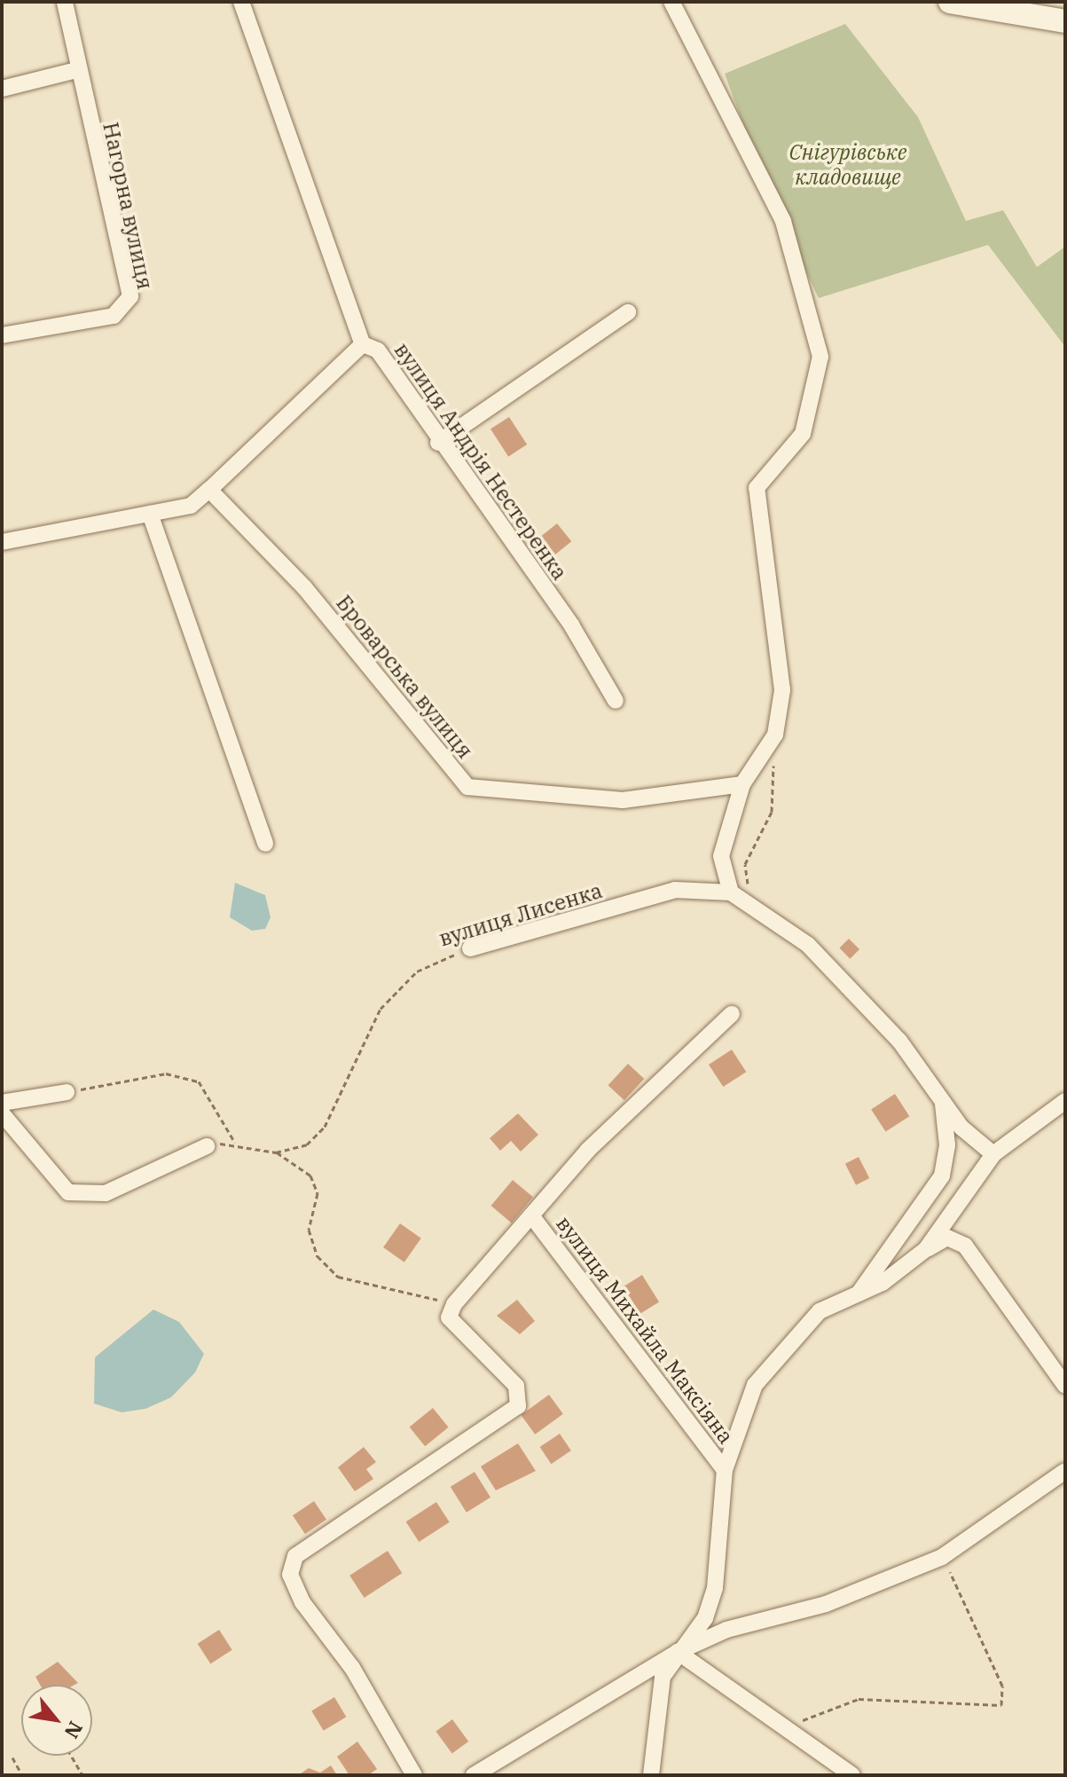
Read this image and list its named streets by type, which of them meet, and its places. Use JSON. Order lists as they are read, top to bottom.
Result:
{
  "streets": {
    "street": [
      "Нагорна вулиця",
      "вулиця Андрія Нестеренка",
      "Броварська вулиця",
      "вулиця Лисенка",
      "вулиця Михайла Максіяна"
    ]
  },
  "parks": ["Снігурівське кладовище"],
  "north": "bottom right"
}
